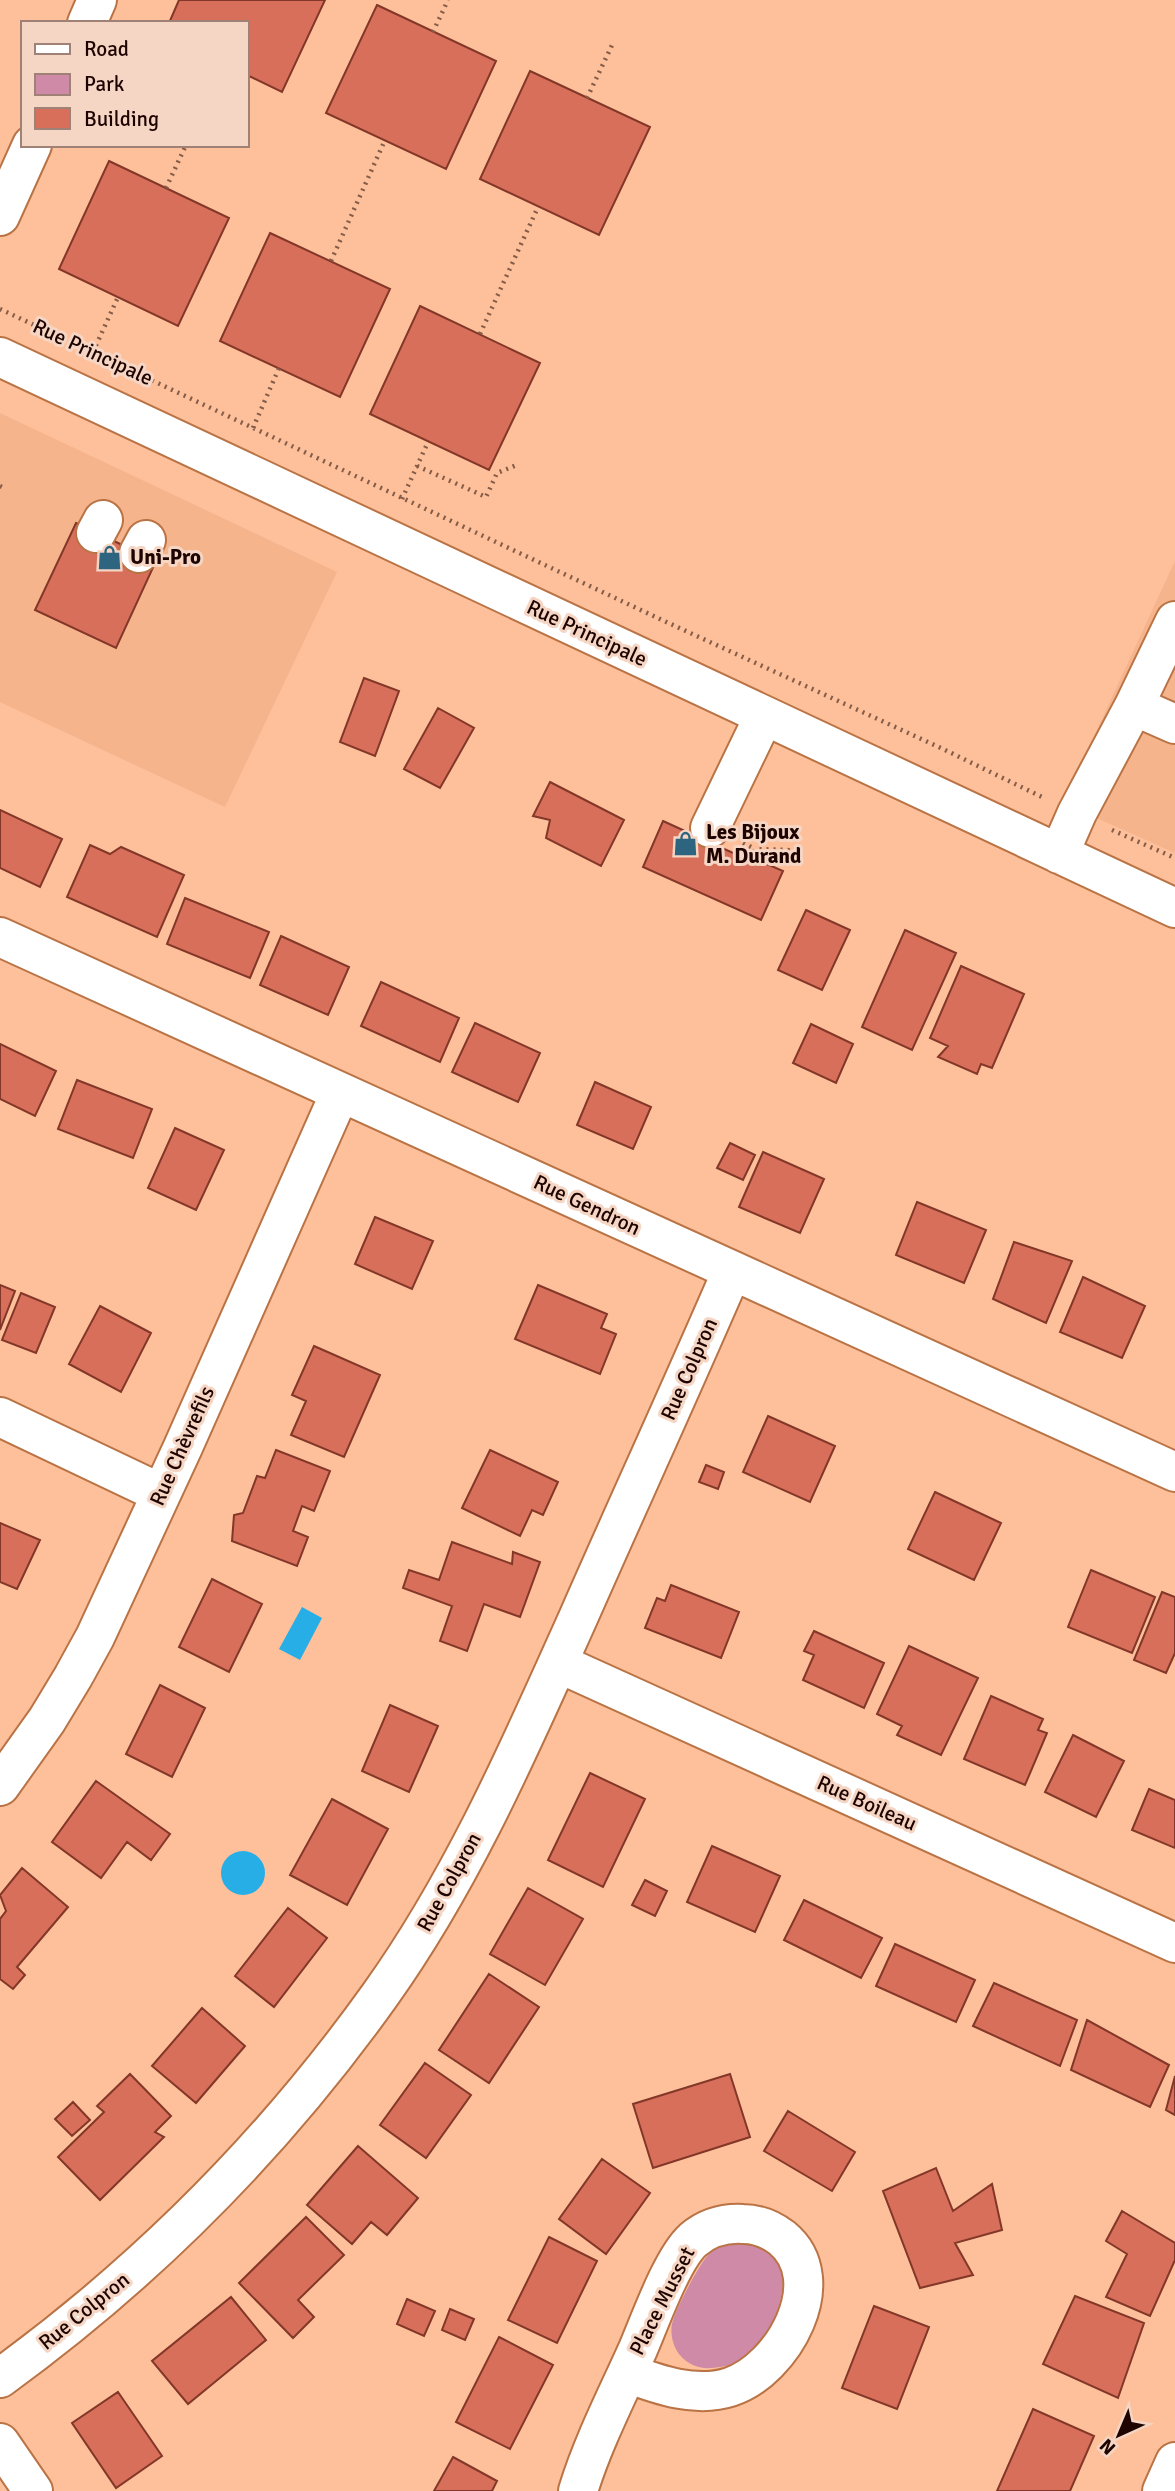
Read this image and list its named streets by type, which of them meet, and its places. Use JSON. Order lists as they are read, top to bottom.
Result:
{
  "streets": {
    "street": [
      "Rue Principale",
      "Rue Gendron",
      "Rue Colpron",
      "Rue Chèvrefils",
      "Rue Boileau",
      "Place Musset"
    ]
  },
  "crossings": [
    ["Rue Gendron", "Rue Colpron"],
    ["Rue Gendron", "Rue Chèvrefils"],
    ["Rue Colpron", "Rue Boileau"]
  ],
  "places": {
    "shop": ["Uni-Pro", "Les Bijoux M. Durand"]
  },
  "legend": ["Road", "Park", "Building"],
  "north": "bottom left"
}
